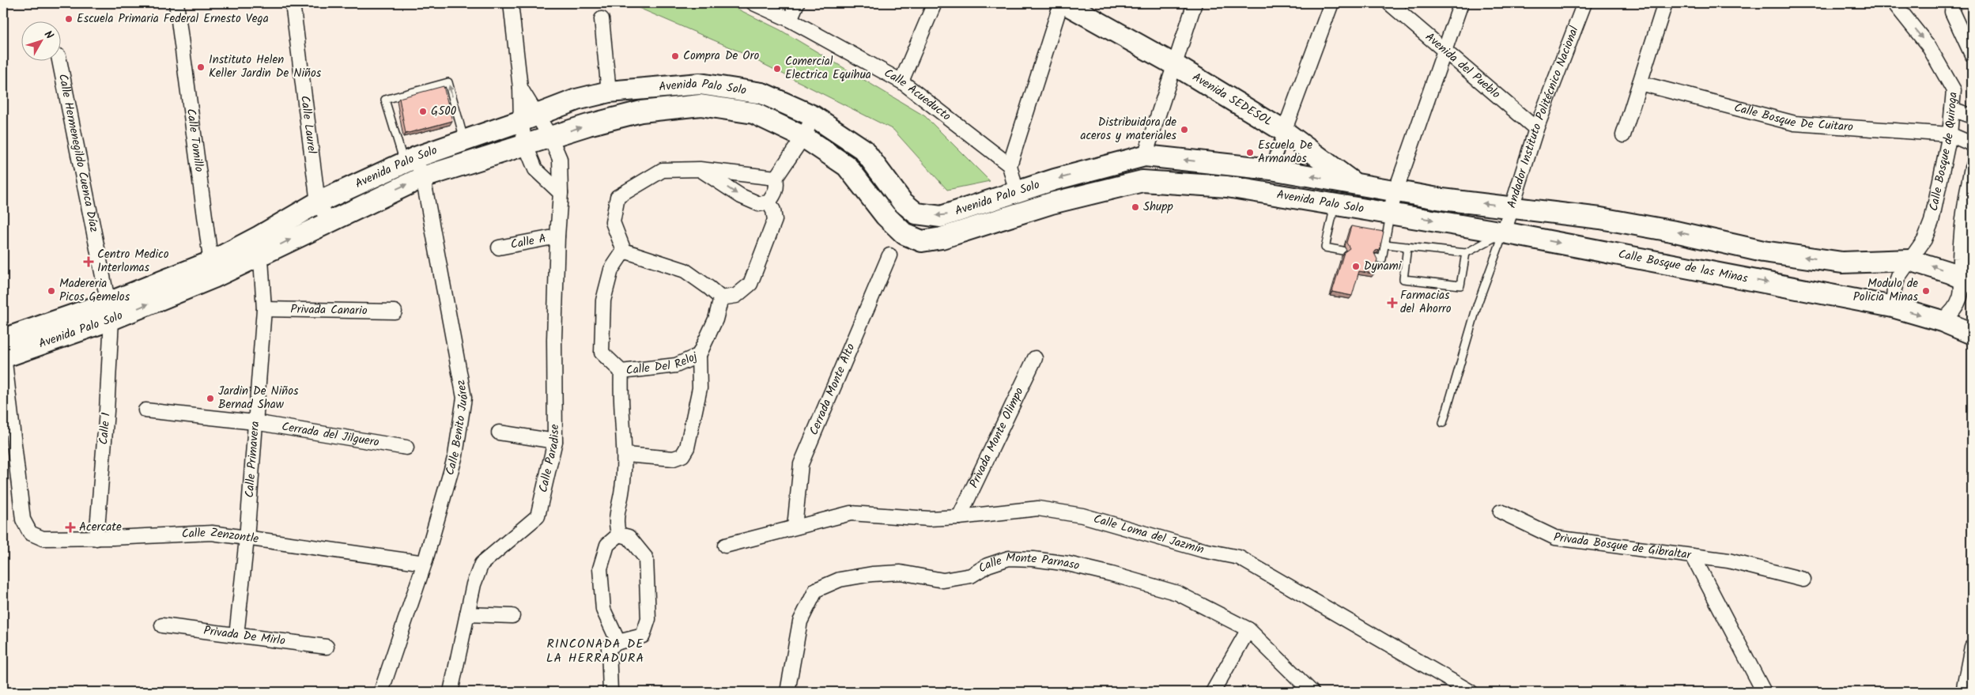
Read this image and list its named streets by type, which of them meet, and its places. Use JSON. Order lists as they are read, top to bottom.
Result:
{
  "streets": {
    "main road": ["Avenida Palo Solo", "Avenida SEDESOL", "Calle Bosque de las Minas"],
    "street": [
      "Avenida del Pueblo",
      "Calle Acueducto",
      "Calle Bosque De Cuitaro",
      "Andador Instituto Politécnico Nacional",
      "Calle Laurel",
      "Calle Tomillo",
      "Calle Bosque de Quiroga",
      "Calle Hermenegildo Cuenca Díaz",
      "Calle A",
      "Privada Canario",
      "Calle Del Reloj",
      "Cerrada Monte Alto",
      "Calle Benito Juárez",
      "Calle 1",
      "Cerrada del Jilguero",
      "Privada Monte Olimpo",
      "Calle Paradise",
      "Calle Primavera",
      "Calle Loma del Jazmín",
      "Calle Zenzontle",
      "Privada Bosque de Gibraltar",
      "Calle Monte Parnaso",
      "Privada De Mirlo"
    ]
  },
  "crossings": [
    ["Avenida del Pueblo", "Andador Instituto Politécnico Nacional"],
    ["Avenida Palo Solo", "Avenida SEDESOL"],
    ["Avenida Palo Solo", "Calle Laurel"],
    ["Avenida Palo Solo", "Calle Tomillo"],
    ["Avenida Palo Solo", "Calle Hermenegildo Cuenca Díaz"],
    ["Avenida Palo Solo", "Calle Bosque de las Minas"],
    ["Avenida Palo Solo", "Calle Benito Juárez"],
    ["Avenida Palo Solo", "Calle 1"],
    ["Avenida Palo Solo", "Calle Paradise"],
    ["Avenida Palo Solo", "Calle Primavera"],
    ["Avenida Palo Solo", "Calle Zenzontle"],
    ["Avenida SEDESOL", "Calle Bosque de las Minas"],
    ["Calle Bosque De Cuitaro", "Calle Bosque de Quiroga"],
    ["Andador Instituto Politécnico Nacional", "Calle Bosque de las Minas"],
    ["Calle Bosque de Quiroga", "Calle Bosque de las Minas"],
    ["Calle Hermenegildo Cuenca Díaz", "Calle 1"],
    ["Calle A", "Calle Paradise"],
    ["Privada Canario", "Calle Primavera"],
    ["Cerrada Monte Alto", "Calle Loma del Jazmín"],
    ["Calle Benito Juárez", "Calle Zenzontle"],
    ["Calle 1", "Calle Zenzontle"],
    ["Cerrada del Jilguero", "Calle Primavera"],
    ["Privada Monte Olimpo", "Calle Loma del Jazmín"],
    ["Calle Primavera", "Calle Zenzontle"],
    ["Calle Primavera", "Privada De Mirlo"]
  ],
  "districts": ["RINCONADA DE LA HERRADURA"],
  "places": {
    "other": [
      "Escuela Primaria Federal Ernesto Vega",
      "Compra De Oro",
      "Instituto Helen Keller Jardin De Niños",
      "Comercial Electrica Equihua",
      "G500",
      "Distribuidora de aceros y materiales",
      "Escuela De Armandos",
      "Shupp",
      "Dynami",
      "Madereria Picos Gemelos",
      "Modulo de Policia Minas",
      "Jardin De Niños Bernad Shaw"
    ],
    "health": ["Centro Medico Interlomas", "Farmacias del Ahorro", "Acercate"]
  },
  "north": "top right"
}
